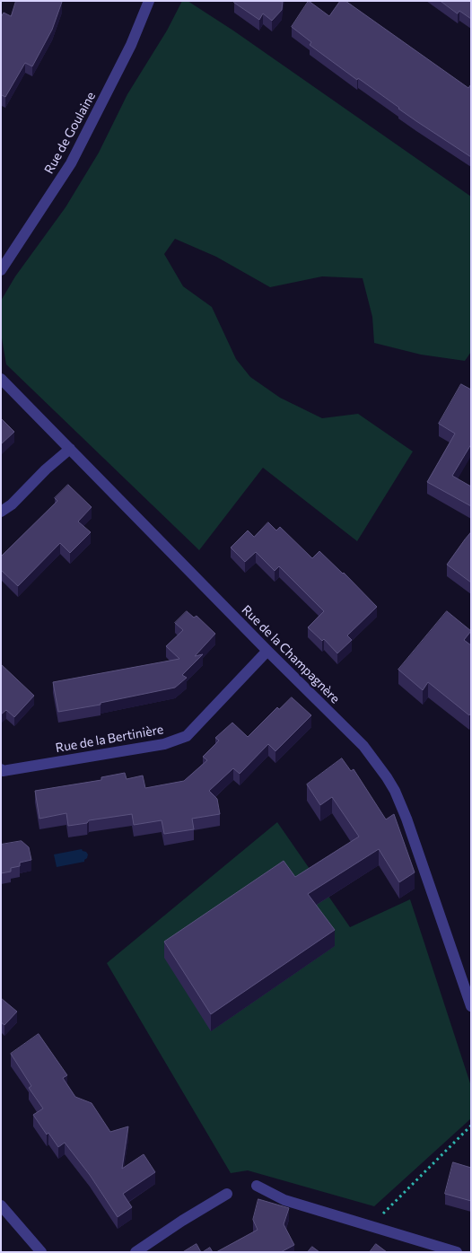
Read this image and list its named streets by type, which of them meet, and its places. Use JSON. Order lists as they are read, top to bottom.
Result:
{
  "streets": {
    "street": ["Rue de Goulaine", "Rue de la Champagnère", "Rue de la Bertinière"]
  },
  "crossings": [
    ["Rue de la Champagnère", "Rue de la Bertinière"]
  ]
}
